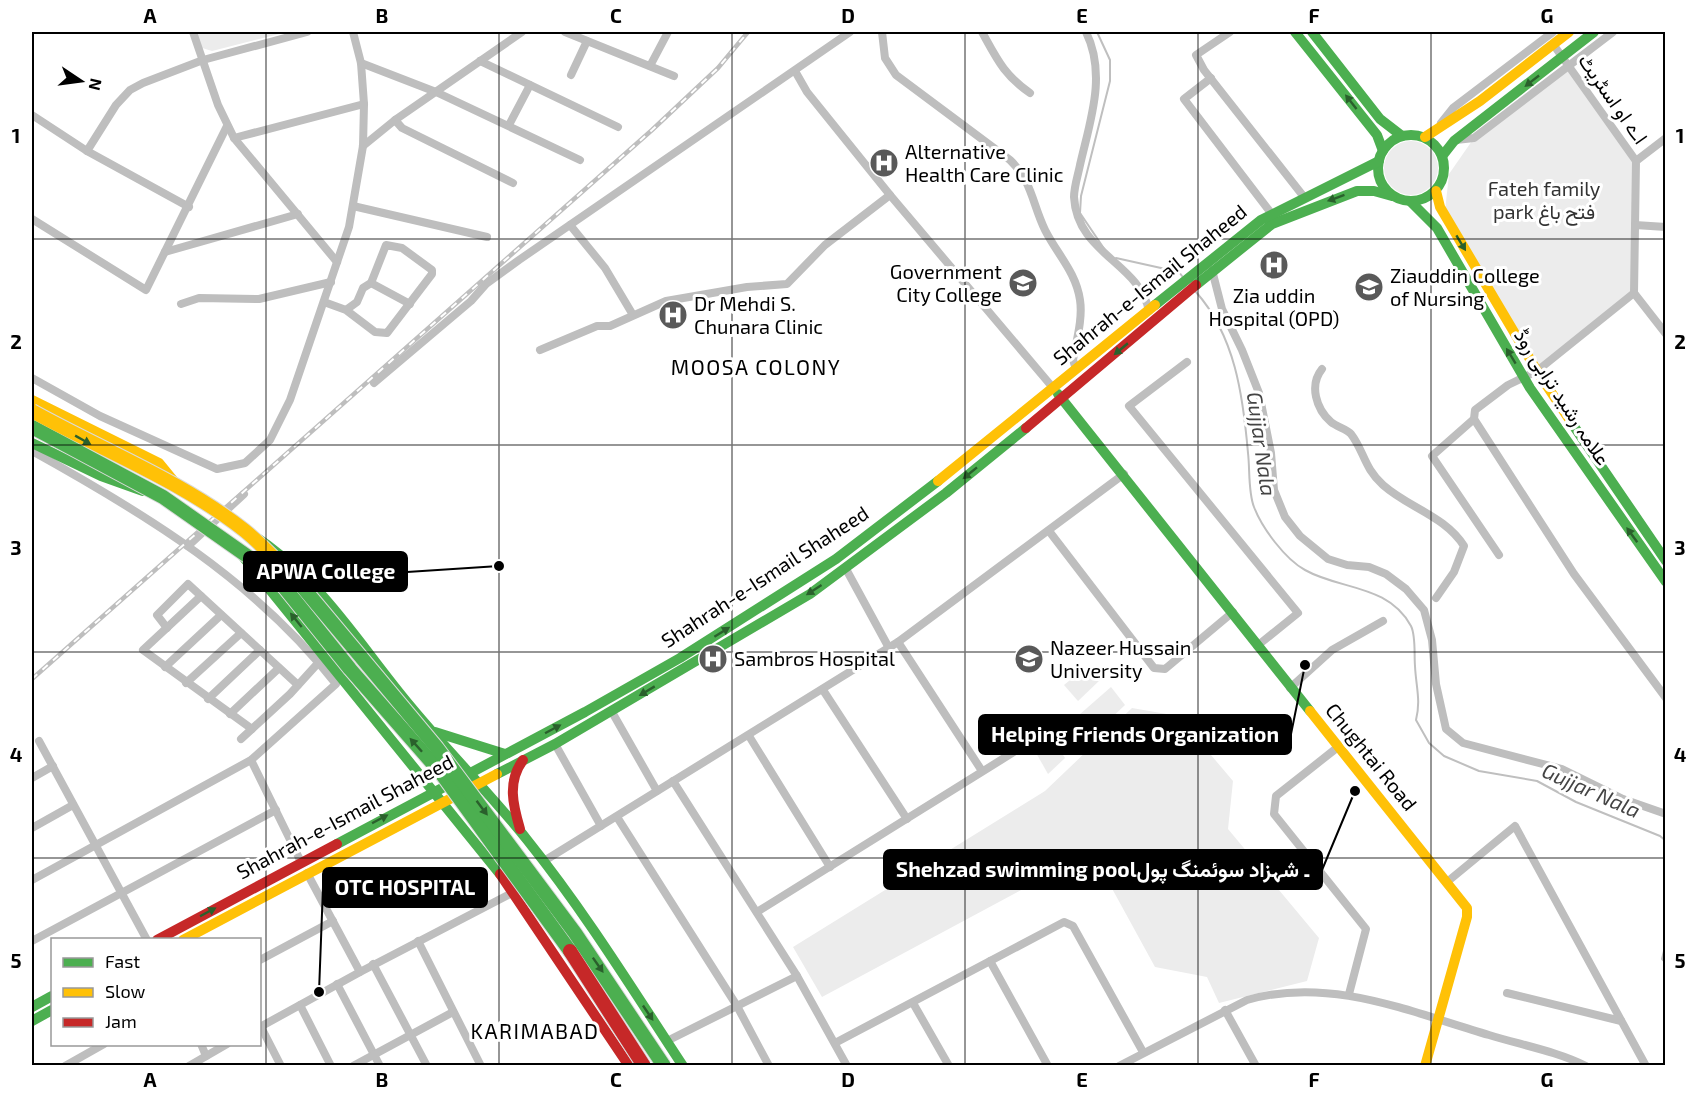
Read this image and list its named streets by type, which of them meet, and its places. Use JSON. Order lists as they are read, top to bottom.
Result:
{
  "streets": {
    "main road": ["Shahrah-e-Ismail Shaheed", "علامہ رشید ترابی روڈ", "Chughtai Road"],
    "street": ["اے او اسٹریٹ"]
  },
  "crossings": [
    ["Shahrah-e-Ismail Shaheed", "علامہ رشید ترابی روڈ"],
    ["Shahrah-e-Ismail Shaheed", "Chughtai Road"]
  ],
  "districts": ["MOOSA COLONY", "KARIMABAD"],
  "water": ["Gujjar Nala"],
  "parks": ["Fateh family park فتح باغ"],
  "places": {
    "hospital": [
      "Alternative Health Care Clinic",
      "Zia uddin Hospital (OPD)",
      "Dr Mehdi S. Chunara Clinic",
      "Sambros Hospital"
    ],
    "school or university": ["Government City College", "Ziauddin College of Nursing", "Nazeer Hussain University"],
    "other": [
      "APWA College",
      "Helping Friends Organization",
      "Shehzad swimming pool۔ شہزاد سوئمنگ پول",
      "OTC HOSPITAL"
    ]
  },
  "legend": ["Fast", "Slow", "Jam"],
  "north": "right",
  "grid": {
    "columns": [
      "A",
      "B",
      "C",
      "D",
      "E",
      "F",
      "G"
    ],
    "rows": [
      "1",
      "2",
      "3",
      "4",
      "5"
    ]
  }
}
